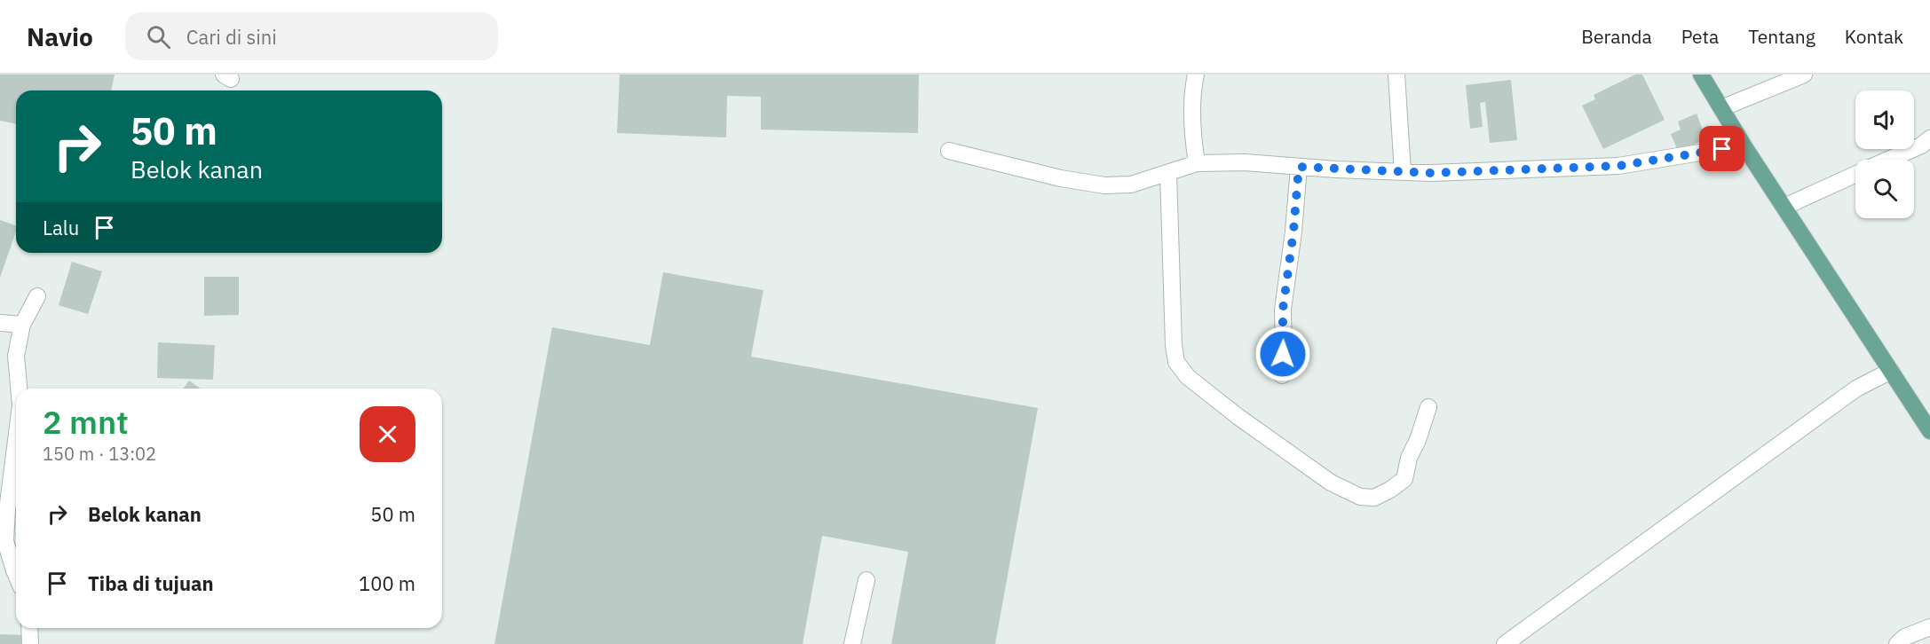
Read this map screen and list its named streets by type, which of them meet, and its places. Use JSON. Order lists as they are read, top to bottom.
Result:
{
  "page": {
    "header": "Navio",
    "search": "Cari di sini",
    "nav": [
      "Beranda",
      "Peta",
      "Tentang",
      "Kontak"
    ],
    "turn": ["50 m", "Belok kanan"],
    "then": "Lalu",
    "heading": ["2 mnt", "150 m · 13:02"],
    "list": [
      {
        "name": "Belok kanan",
        "value": "50 m"
      },
      {
        "name": "Tiba di tujuan",
        "value": "100 m"
      }
    ]
  }
}
